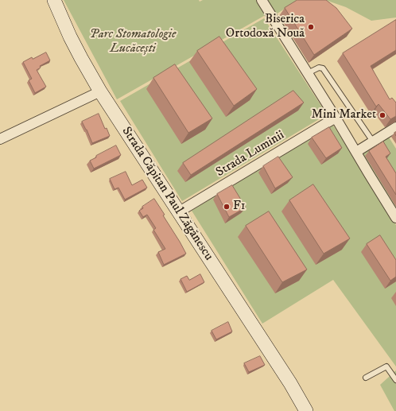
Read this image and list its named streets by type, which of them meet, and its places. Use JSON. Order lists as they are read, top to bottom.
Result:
{
  "streets": {
    "main road": ["Strada Căpitan Paul Zăgănescu"],
    "street": ["Strada Luminii"]
  },
  "crossings": [
    ["Strada Luminii", "Strada Căpitan Paul Zăgănescu"]
  ],
  "parks": ["Parc Stomatologie Lucăcești"],
  "places": ["Biserica Ortodoxă Nouă", "Mini Market", "F1"]
}
